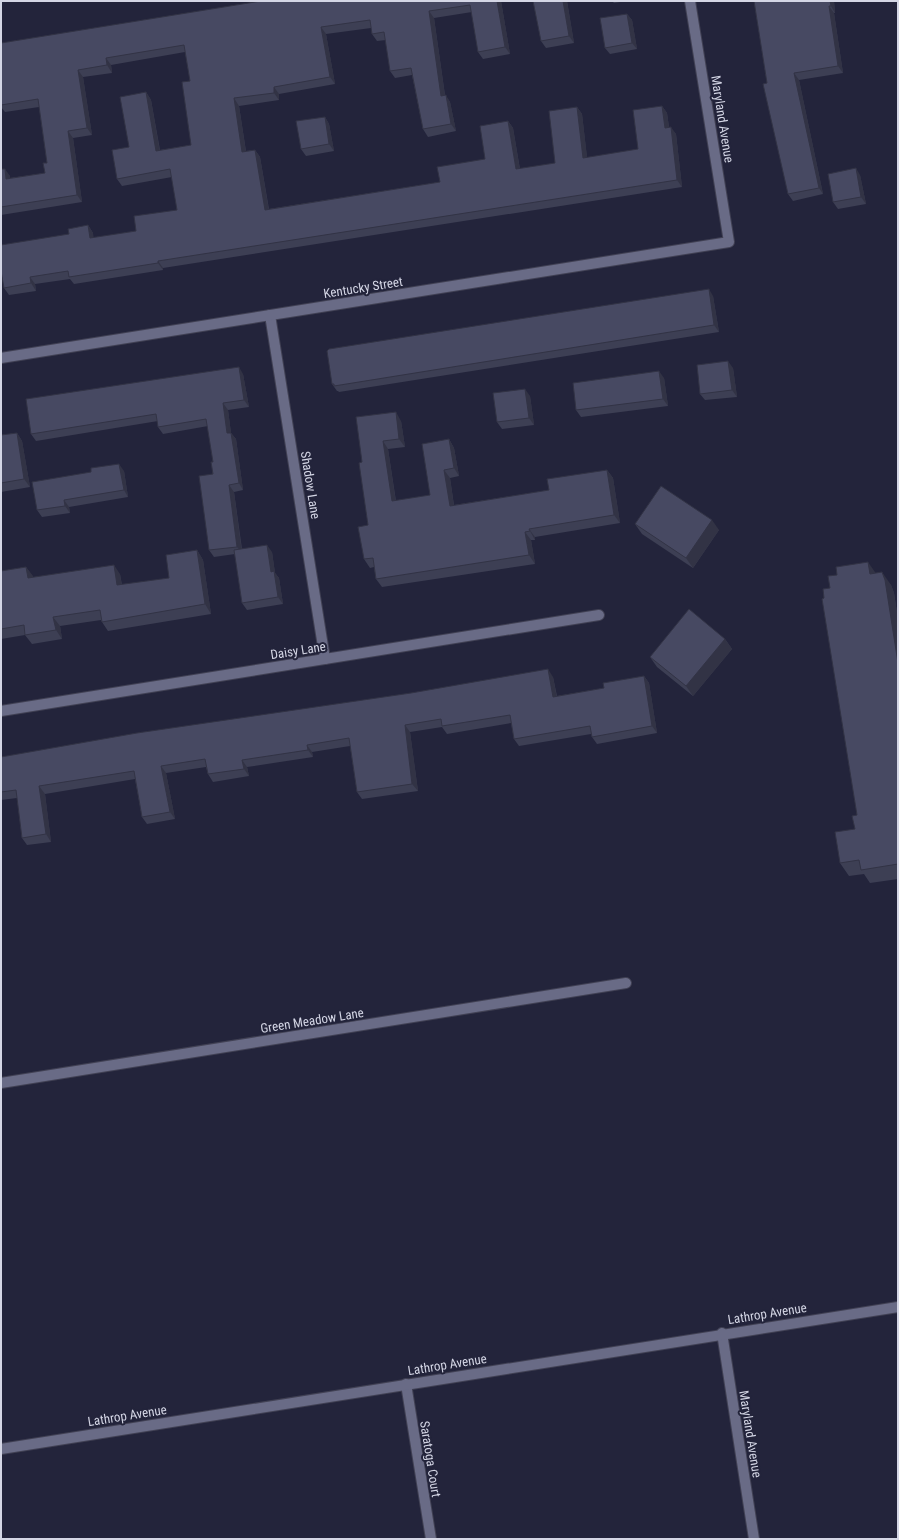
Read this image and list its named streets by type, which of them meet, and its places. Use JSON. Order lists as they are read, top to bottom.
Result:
{
  "streets": {
    "street": [
      "Maryland Avenue",
      "Kentucky Street",
      "Shadow Lane",
      "Daisy Lane",
      "Green Meadow Lane",
      "Lathrop Avenue",
      "Saratoga Court"
    ]
  },
  "crossings": [
    ["Maryland Avenue", "Kentucky Street"],
    ["Maryland Avenue", "Lathrop Avenue"],
    ["Kentucky Street", "Shadow Lane"],
    ["Shadow Lane", "Daisy Lane"],
    ["Lathrop Avenue", "Saratoga Court"]
  ]
}
